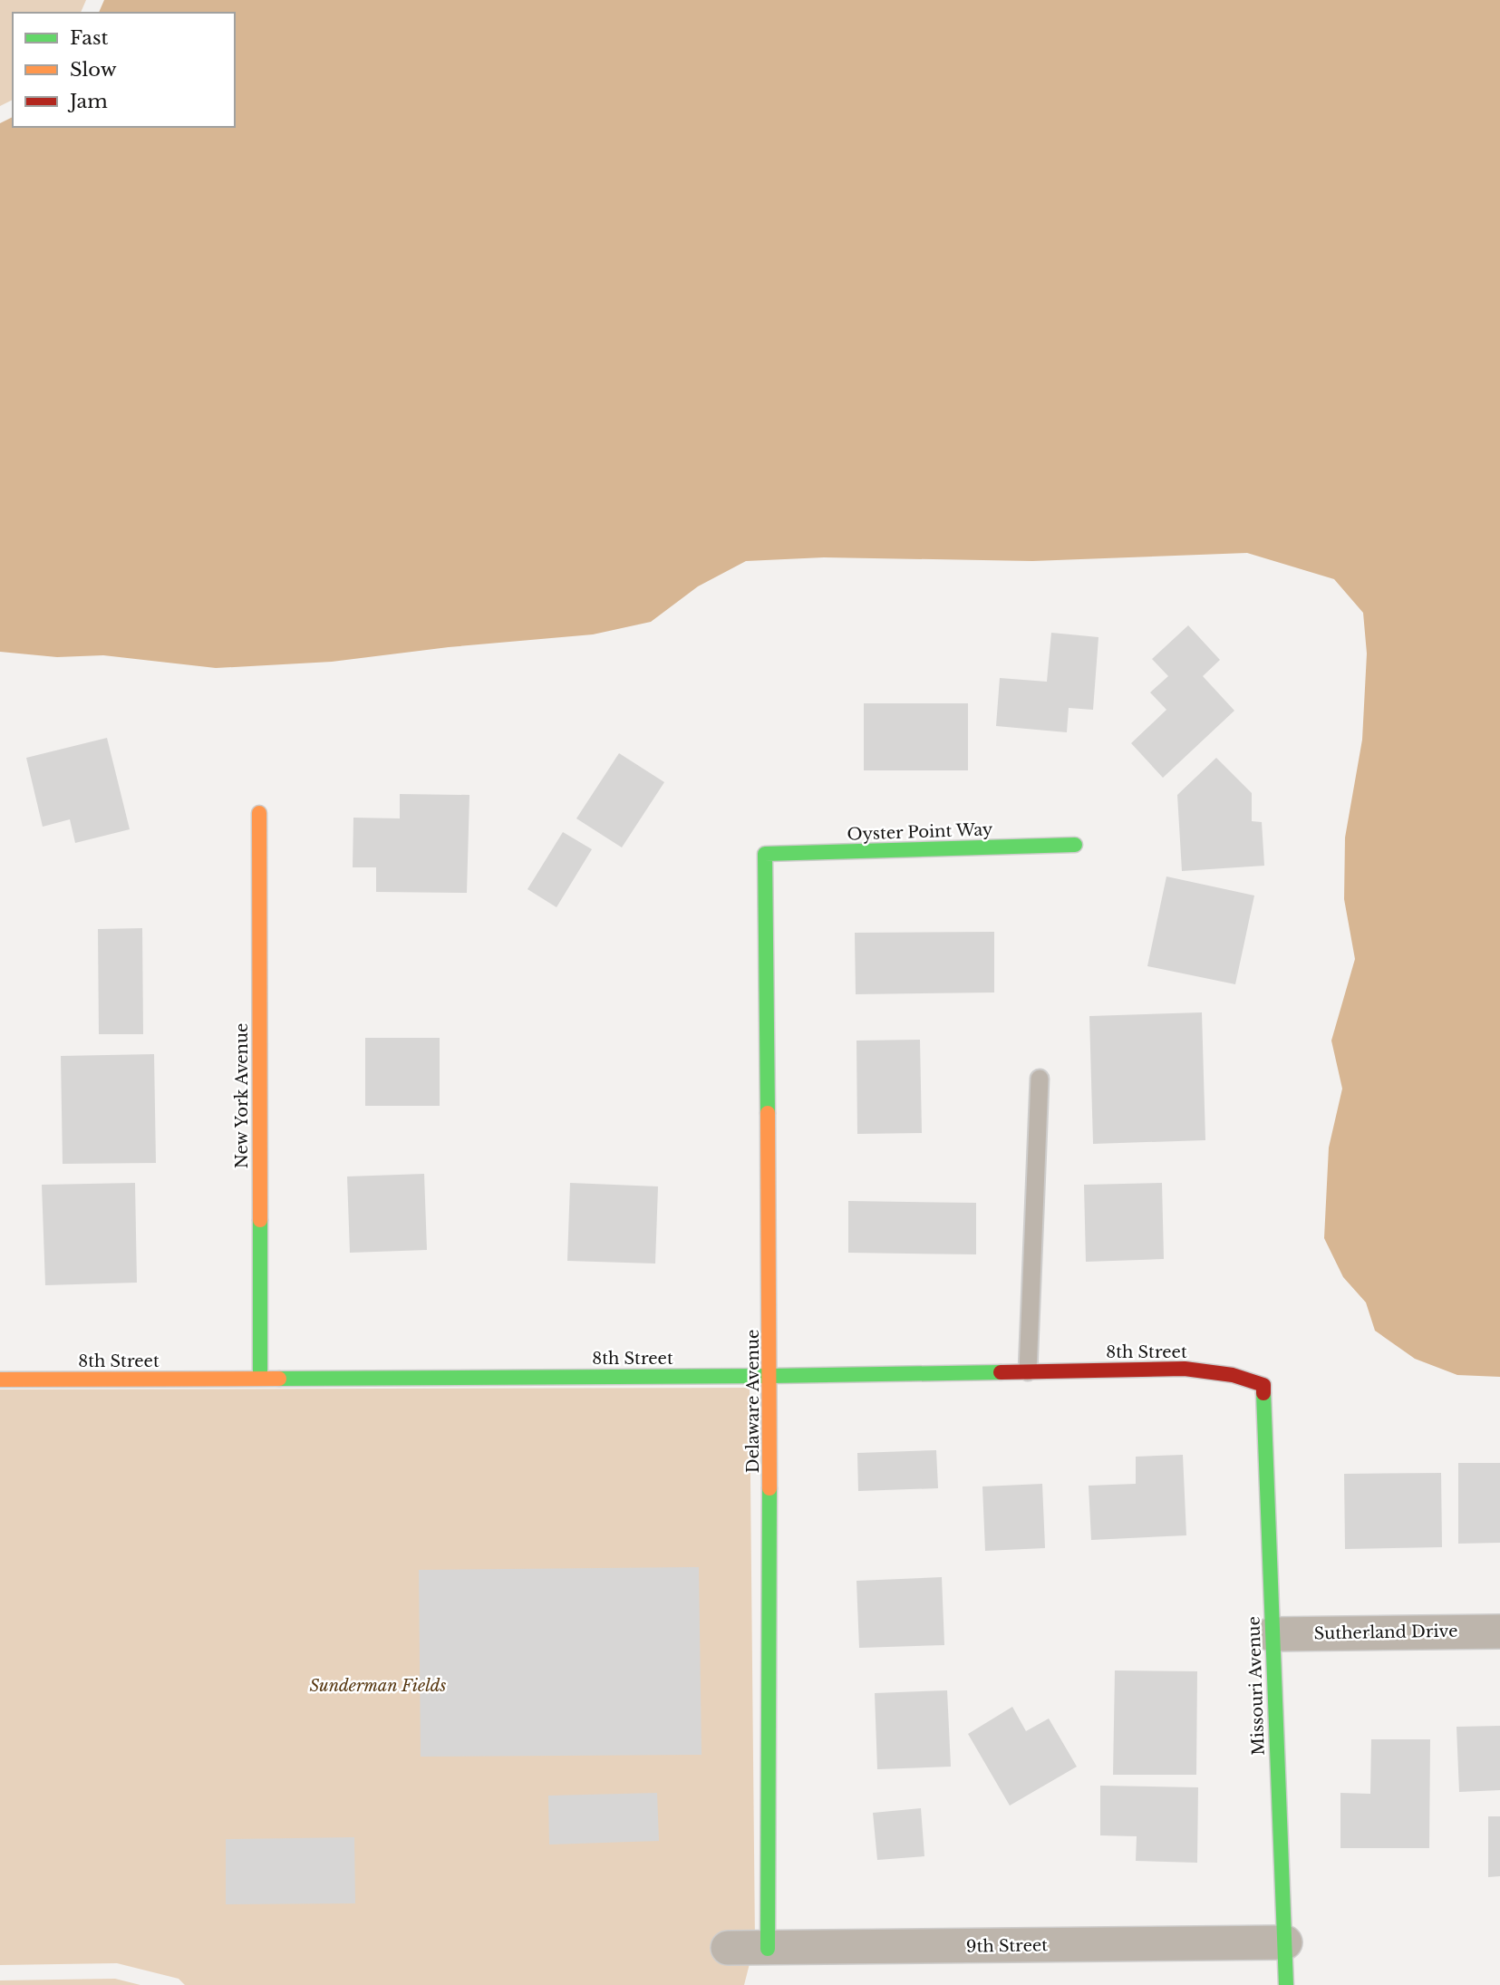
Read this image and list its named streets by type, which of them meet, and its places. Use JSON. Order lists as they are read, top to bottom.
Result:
{
  "streets": {
    "street": [
      "Oyster Point Way",
      "New York Avenue",
      "8th Street",
      "Delaware Avenue",
      "Sutherland Drive",
      "Missouri Avenue",
      "9th Street"
    ]
  },
  "crossings": [
    ["Oyster Point Way", "Delaware Avenue"],
    ["New York Avenue", "8th Street"],
    ["8th Street", "Delaware Avenue"],
    ["8th Street", "Missouri Avenue"],
    ["Delaware Avenue", "9th Street"],
    ["Sutherland Drive", "Missouri Avenue"],
    ["Missouri Avenue", "9th Street"]
  ],
  "parks": ["Sunderman Fields"],
  "legend": ["Fast", "Slow", "Jam"]
}
